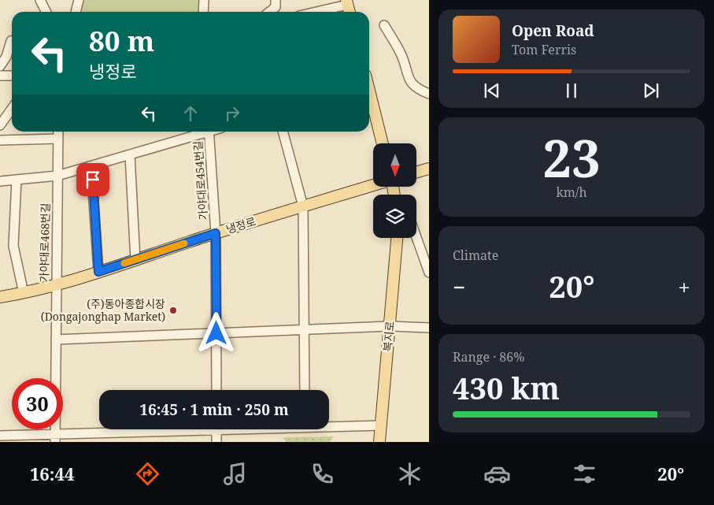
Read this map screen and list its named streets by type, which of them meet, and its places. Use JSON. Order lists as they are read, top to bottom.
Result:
{
  "streets": {
    "main road": ["냉정로", "복지로"],
    "street": ["가야대로454번길", "가야대로468번길"]
  },
  "crossings": [
    ["가야대로454번길", "냉정로"],
    ["냉정로", "가야대로468번길"]
  ],
  "places": ["(주)동아종합시장 (Dongajonghap Market)"],
  "north": "bottom",
  "page": {
    "turn": ["80 m", "냉정로"],
    "song": ["Open Road", "Tom Ferris"],
    "tile": [
      ["23", "km/h"],
      "Climate",
      ["Range · 86%", "430 km"]
    ],
    "heat": ["−", "20°", "+"],
    "limit": "30",
    "trip": "16:45 · 1 min · 250 m",
    "tabs": ["16:44", "20°"]
  }
}
